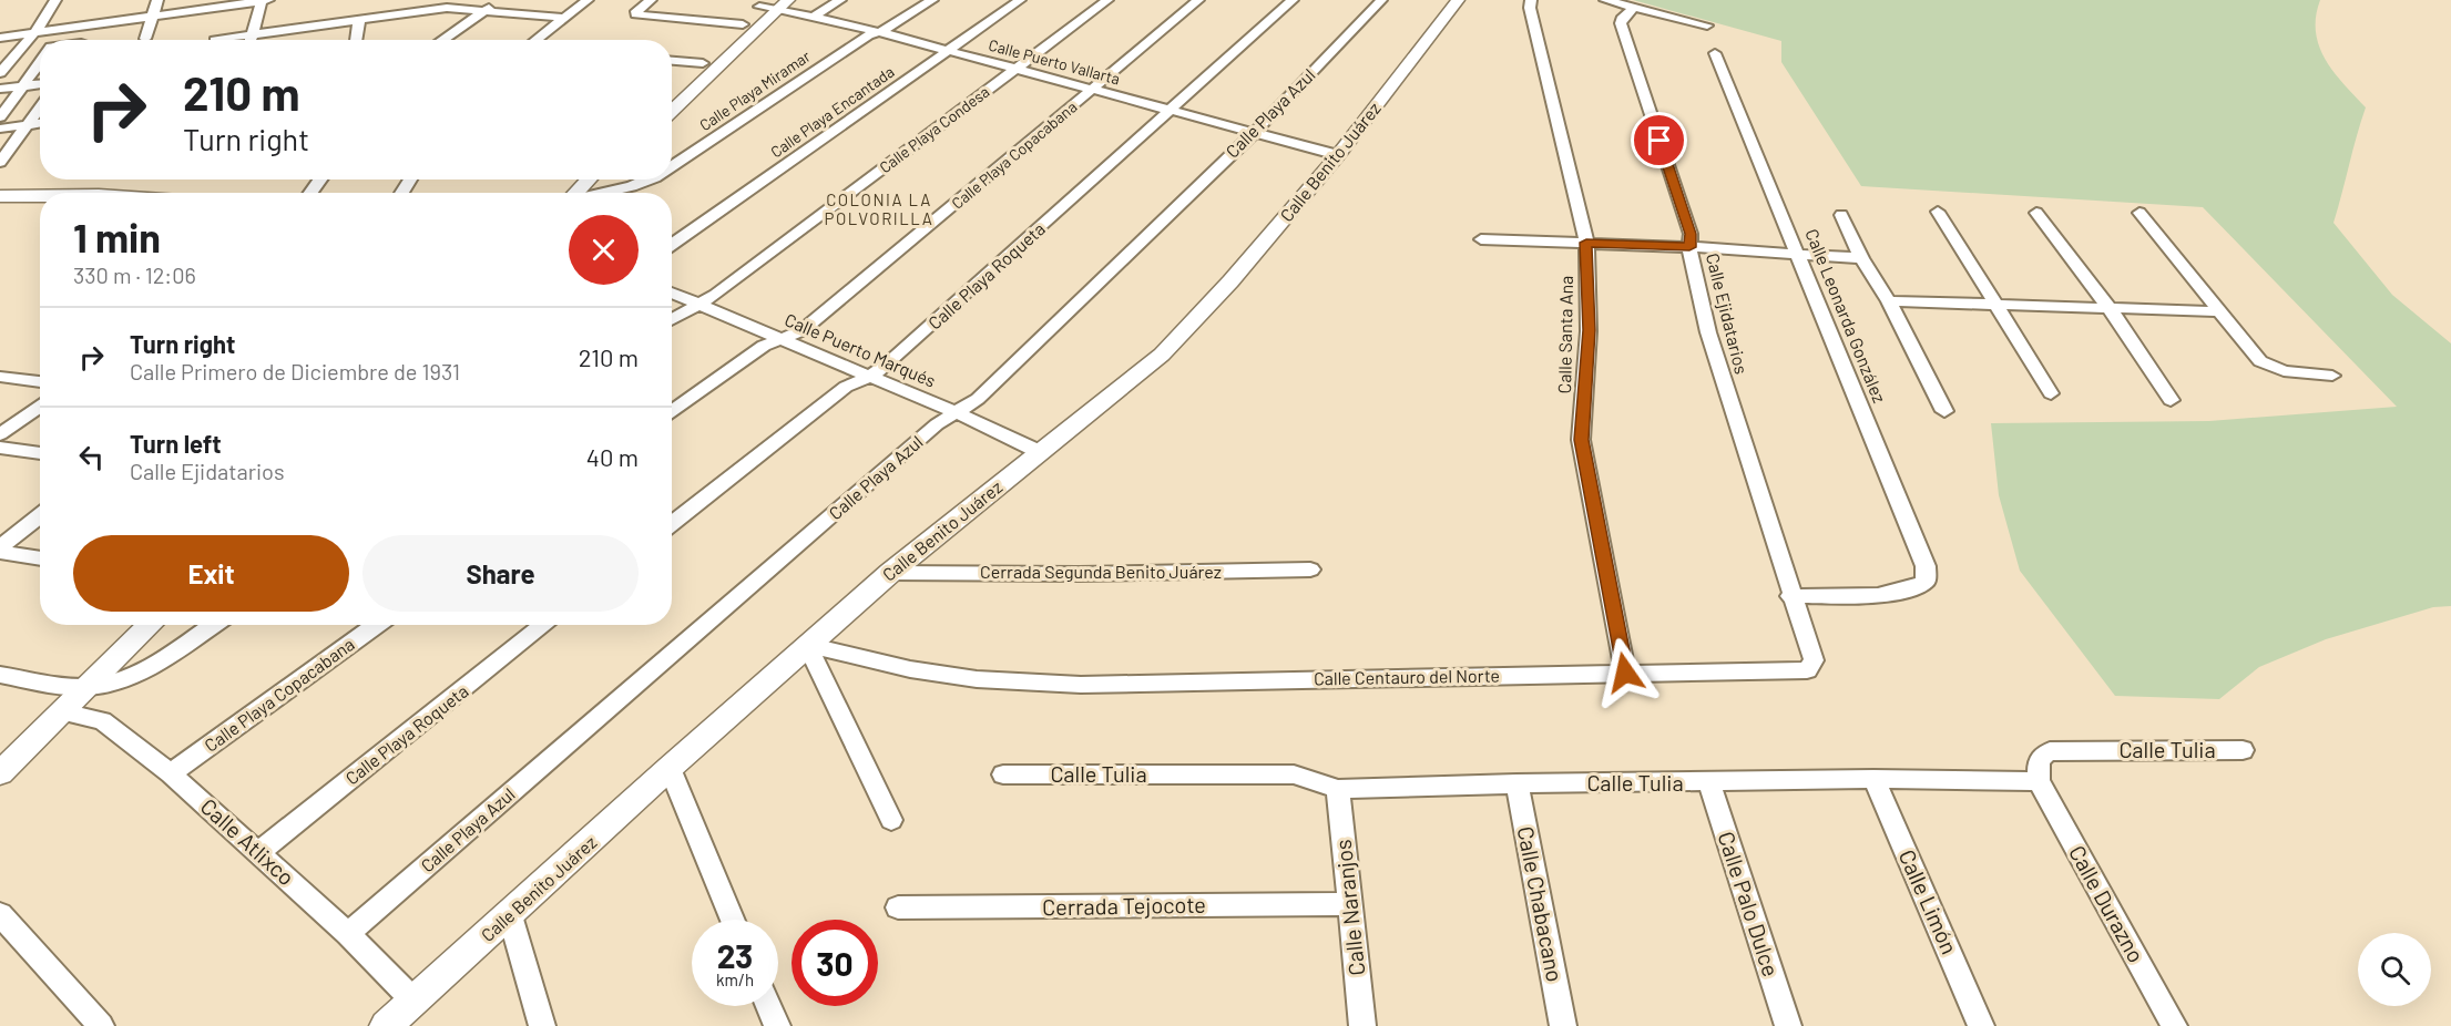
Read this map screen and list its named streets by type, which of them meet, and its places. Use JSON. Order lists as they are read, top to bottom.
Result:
{
  "streets": {
    "street": [
      "Calle Puerto Vallarta",
      "Calle Playa Miramar",
      "Calle Playa Encantada",
      "Calle Playa Azul",
      "Calle Playa Condesa",
      "Calle Playa Copacabana",
      "Calle Benito Juárez",
      "Calle Playa Roqueta",
      "Calle Ejidatarios",
      "Calle Leonarda González",
      "Calle Santa Ana",
      "Calle Puerto Marqués",
      "Cerrada Segunda Benito Juárez",
      "Calle Centauro del Norte",
      "Calle Tulia",
      "Calle Atlixco",
      "Calle Limón",
      "Calle Chabacano",
      "Calle Palo Dulce",
      "Calle Durazno",
      "Cerrada Tejocote",
      "Calle Naranjos"
    ]
  },
  "crossings": [
    ["Calle Puerto Vallarta", "Calle Playa Miramar"],
    ["Calle Puerto Vallarta", "Calle Playa Encantada"],
    ["Calle Puerto Vallarta", "Calle Playa Azul"],
    ["Calle Puerto Vallarta", "Calle Playa Condesa"],
    ["Calle Puerto Vallarta", "Calle Playa Copacabana"],
    ["Calle Puerto Vallarta", "Calle Benito Juárez"],
    ["Calle Puerto Vallarta", "Calle Playa Roqueta"],
    ["Calle Playa Azul", "Calle Puerto Marqués"],
    ["Calle Playa Azul", "Calle Atlixco"],
    ["Calle Playa Condesa", "Calle Puerto Marqués"],
    ["Calle Playa Copacabana", "Calle Puerto Marqués"],
    ["Calle Playa Copacabana", "Calle Atlixco"],
    ["Calle Benito Juárez", "Calle Puerto Marqués"],
    ["Calle Benito Juárez", "Cerrada Segunda Benito Juárez"],
    ["Calle Benito Juárez", "Calle Centauro del Norte"],
    ["Calle Benito Juárez", "Calle Atlixco"],
    ["Calle Playa Roqueta", "Calle Puerto Marqués"],
    ["Calle Playa Roqueta", "Calle Atlixco"],
    ["Calle Ejidatarios", "Calle Leonarda González"],
    ["Calle Ejidatarios", "Calle Centauro del Norte"],
    ["Calle Leonarda González", "Calle Centauro del Norte"],
    ["Calle Santa Ana", "Calle Centauro del Norte"],
    ["Calle Tulia", "Calle Limón"],
    ["Calle Tulia", "Calle Chabacano"],
    ["Calle Tulia", "Calle Palo Dulce"],
    ["Calle Tulia", "Calle Durazno"],
    ["Calle Tulia", "Calle Naranjos"],
    ["Cerrada Tejocote", "Calle Naranjos"]
  ],
  "districts": ["COLONIA LA POLVORILLA"],
  "page": {
    "turn": ["210 m", "Turn right"],
    "heading": ["1 min", "330 m · 12:06"],
    "list": [
      {
        "name": "Turn right",
        "note": "Calle Primero de Diciembre de 1931",
        "value": "210 m"
      },
      {
        "name": "Turn left",
        "note": "Calle Ejidatarios",
        "value": "40 m"
      }
    ],
    "buttons": ["Exit", "Share"],
    "speed": "23 km/h",
    "limit": "30"
  }
}
